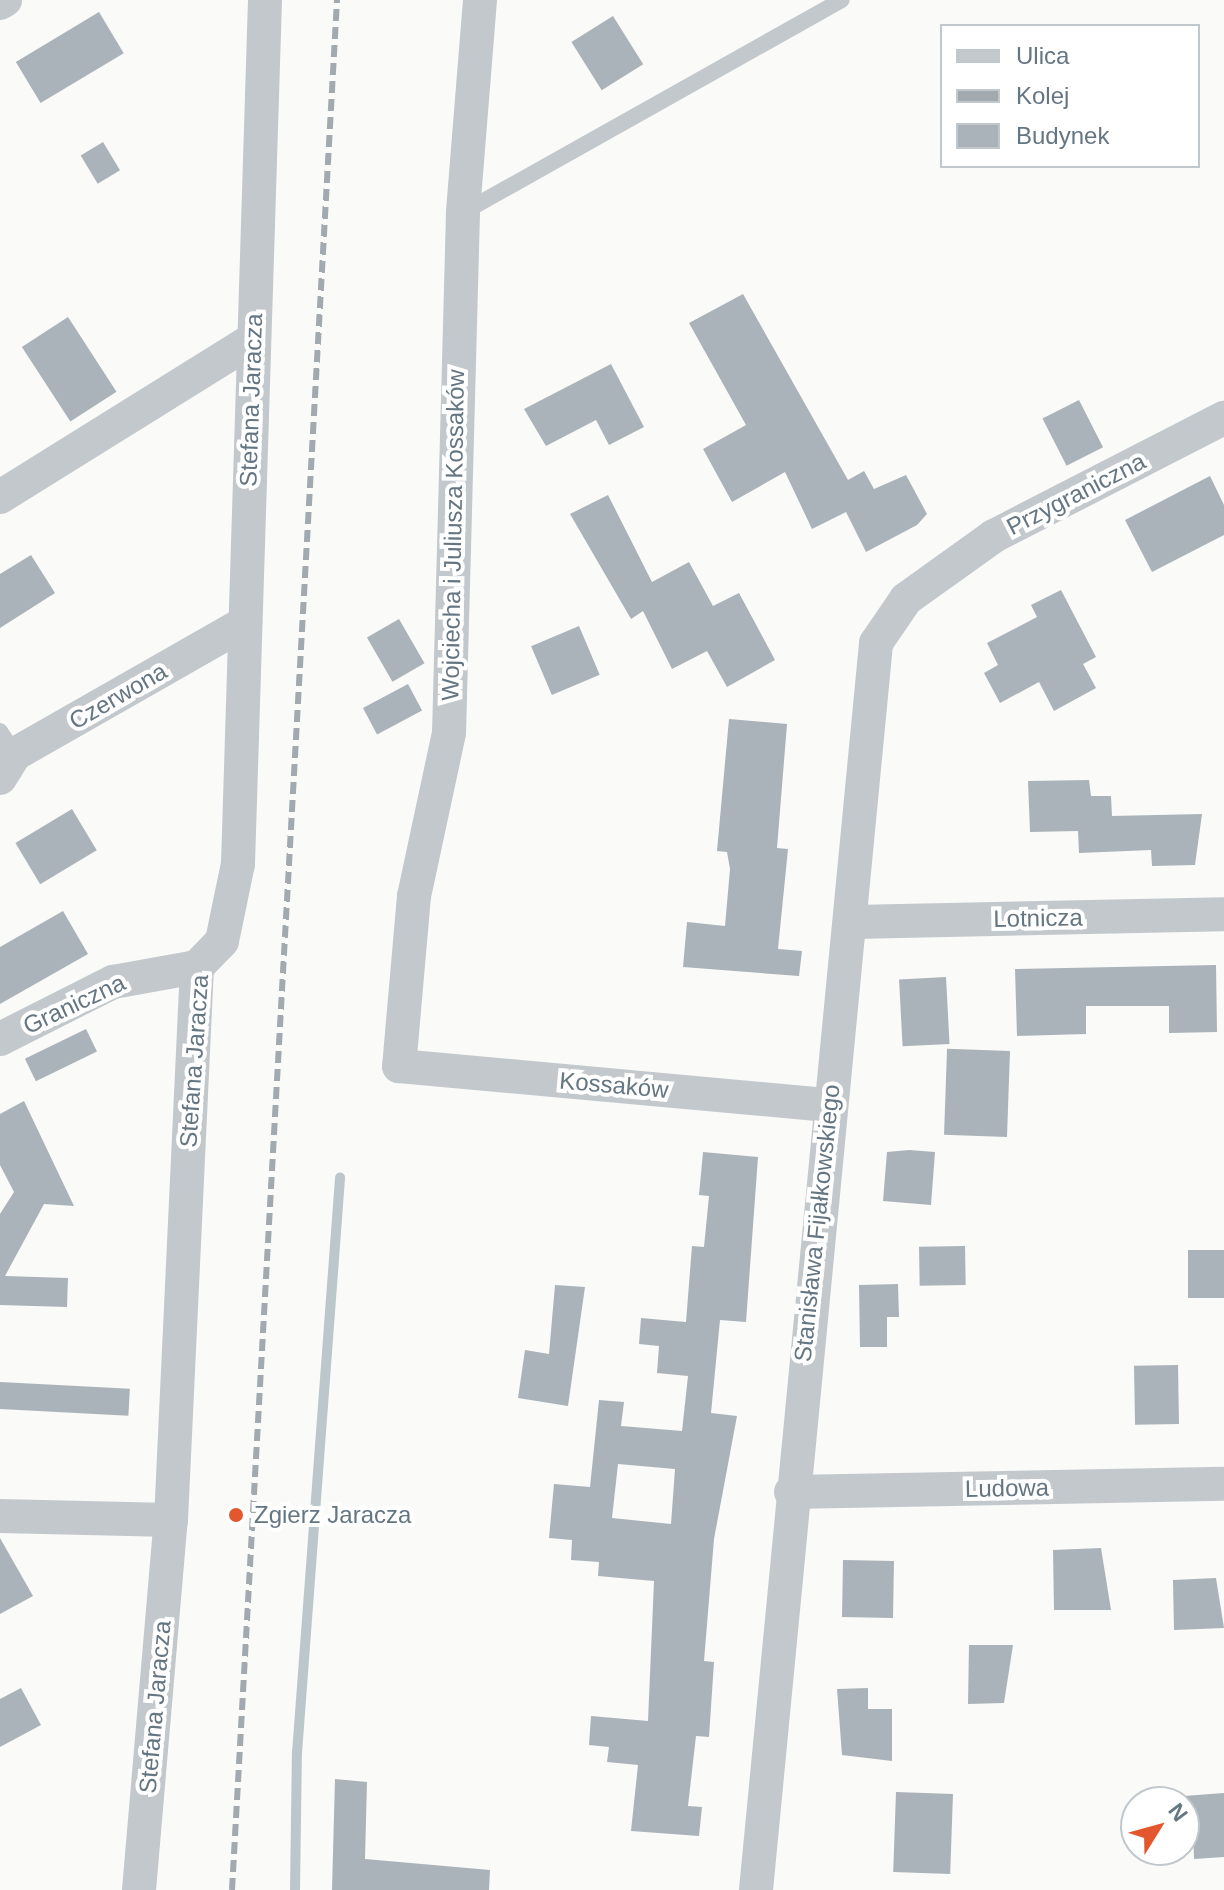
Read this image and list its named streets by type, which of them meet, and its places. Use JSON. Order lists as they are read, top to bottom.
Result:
{
  "streets": {
    "street": [
      "Stefana Jaracza",
      "Przygraniczna",
      "Wojciecha i Juliusza Kossaków",
      "Czerwona",
      "Lotnicza",
      "Graniczna",
      "Kossaków",
      "Stanisława Fijałkowskiego",
      "Ludowa"
    ]
  },
  "crossings": [
    ["Stefana Jaracza", "Czerwona"],
    ["Stefana Jaracza", "Graniczna"],
    ["Przygraniczna", "Stanisława Fijałkowskiego"],
    ["Wojciecha i Juliusza Kossaków", "Kossaków"],
    ["Lotnicza", "Stanisława Fijałkowskiego"],
    ["Kossaków", "Stanisława Fijałkowskiego"],
    ["Stanisława Fijałkowskiego", "Ludowa"]
  ],
  "places": ["Zgierz Jaracza"],
  "legend": ["Ulica", "Kolej", "Budynek"],
  "north": "top right"
}
